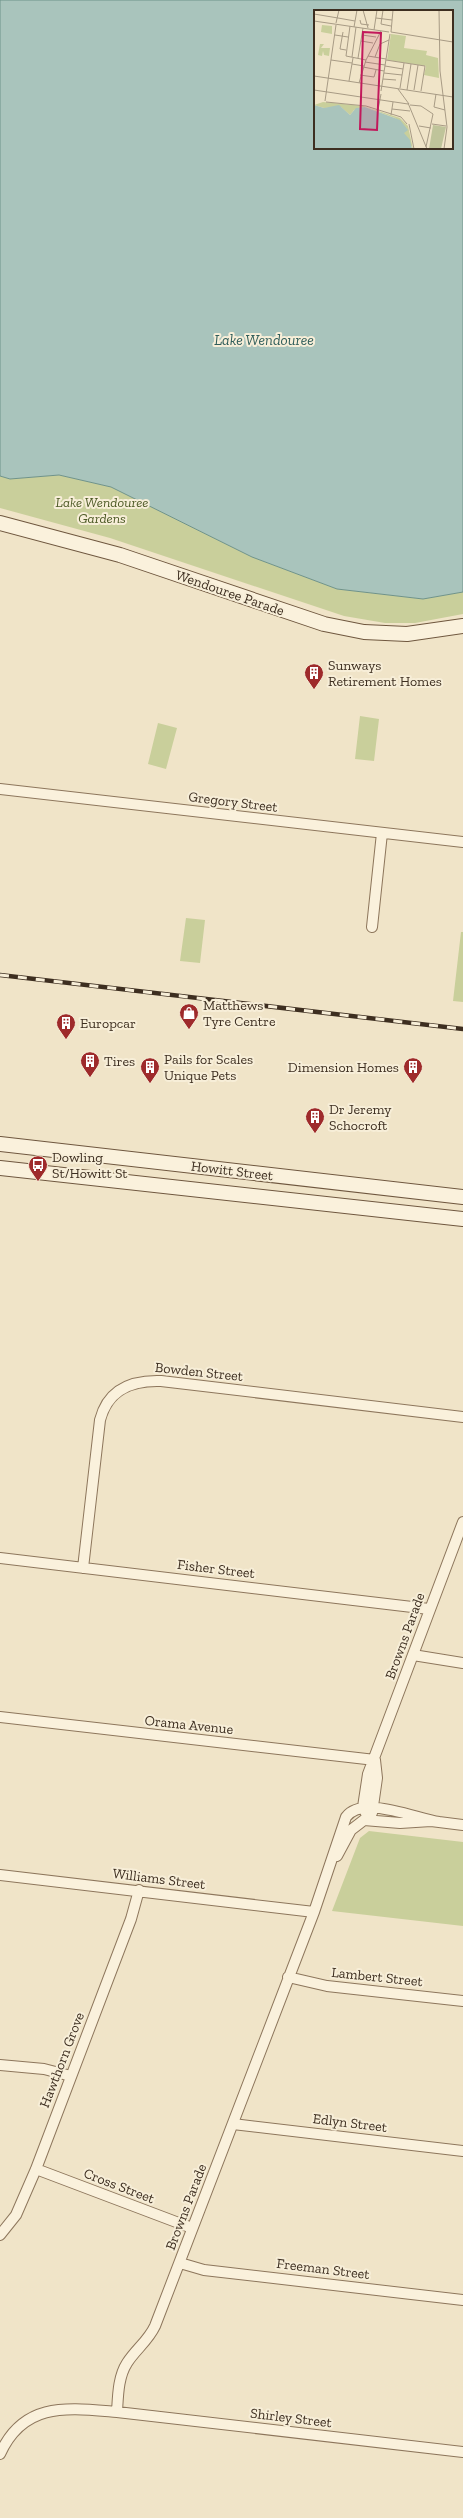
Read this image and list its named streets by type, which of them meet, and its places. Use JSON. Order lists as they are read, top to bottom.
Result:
{
  "streets": {
    "main road": ["Wendouree Parade", "Howitt Street"],
    "street": [
      "Gregory Street",
      "Bowden Street",
      "Fisher Street",
      "Browns Parade",
      "Orama Avenue",
      "Williams Street",
      "Lambert Street",
      "Hawthorn Grove",
      "Edlyn Street",
      "Cross Street",
      "Freeman Street",
      "Shirley Street"
    ]
  },
  "crossings": [
    ["Bowden Street", "Fisher Street"],
    ["Fisher Street", "Browns Parade"],
    ["Browns Parade", "Orama Avenue"],
    ["Browns Parade", "Williams Street"],
    ["Browns Parade", "Lambert Street"],
    ["Browns Parade", "Edlyn Street"],
    ["Browns Parade", "Cross Street"],
    ["Browns Parade", "Freeman Street"],
    ["Browns Parade", "Shirley Street"],
    ["Williams Street", "Hawthorn Grove"],
    ["Hawthorn Grove", "Cross Street"]
  ],
  "water": ["Lake Wendouree"],
  "parks": ["Lake Wendouree Gardens"],
  "places": {
    "building": [
      "Sunways Retirement Homes",
      "Europcar",
      "Tires",
      "Pails for Scales Unique Pets",
      "Dimension Homes",
      "Dr Jeremy Schocroft"
    ],
    "shop": ["Matthews Tyre Centre"],
    "bus stop": ["Dowling St/Howitt St"]
  }
}
